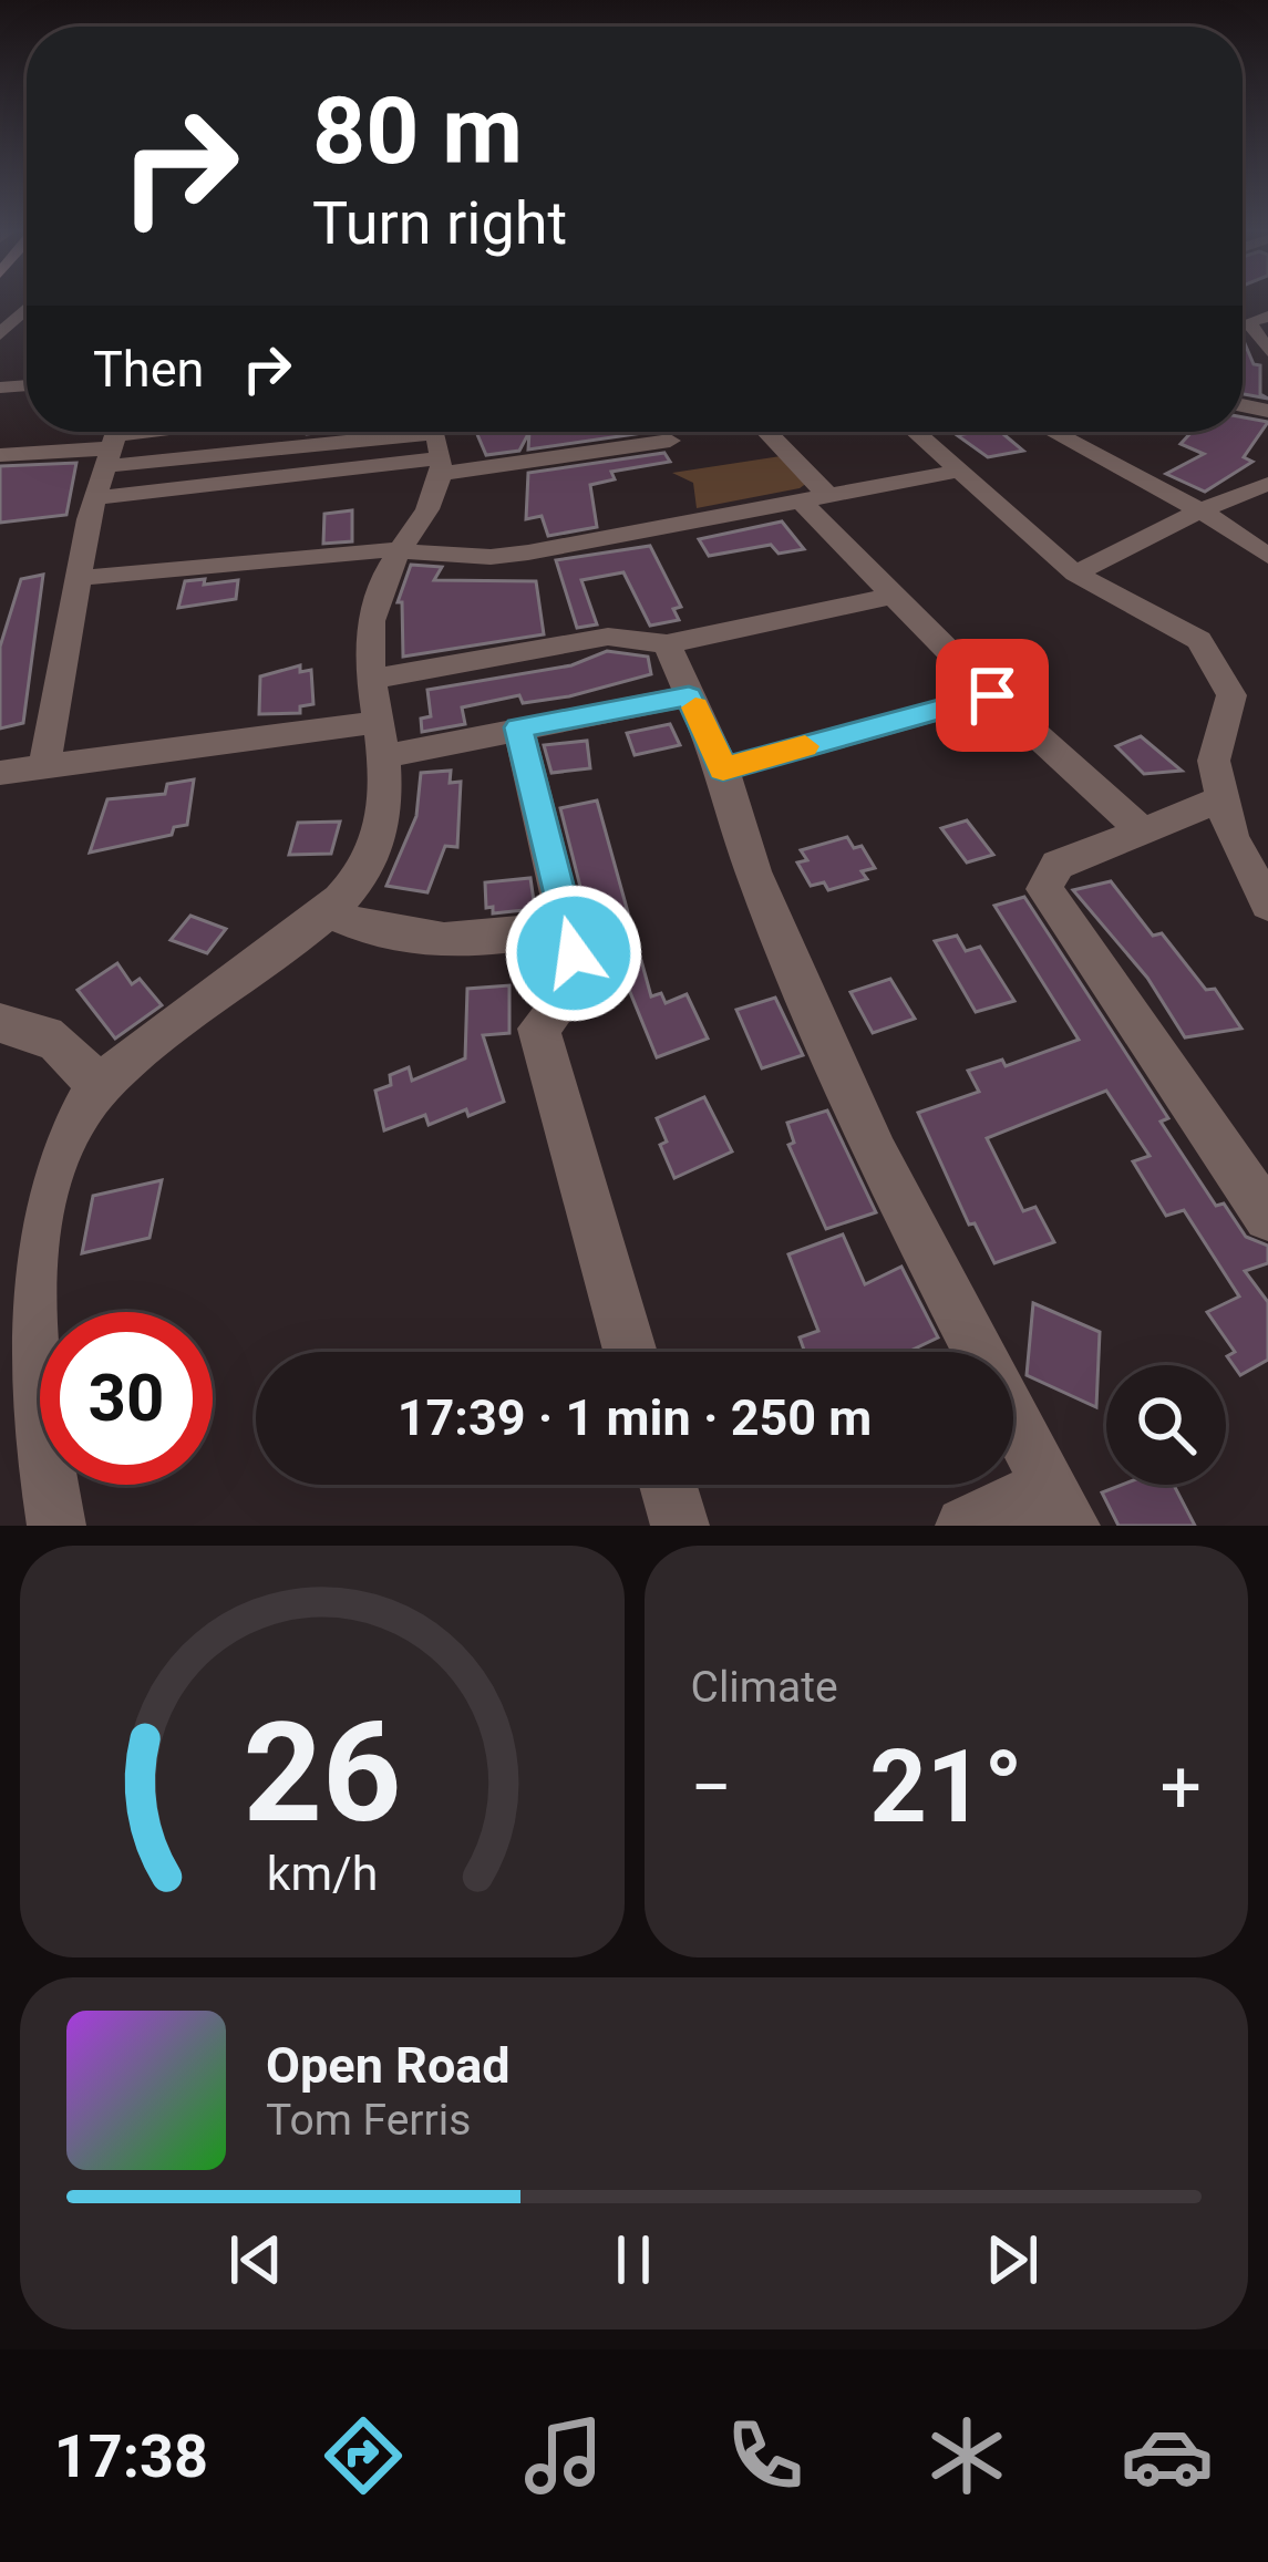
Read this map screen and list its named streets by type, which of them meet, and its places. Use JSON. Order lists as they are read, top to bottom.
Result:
{
  "page": {
    "turn": ["80 m", "Turn right"],
    "then": "Then",
    "limit": "30",
    "trip": "17:39 · 1 min · 250 m",
    "tile": "Climate",
    "heat": ["−", "21°", "+"],
    "song": ["Open Road", "Tom Ferris"],
    "tabs": "17:38",
    "gauge": ["26", "km/h"]
  }
}
